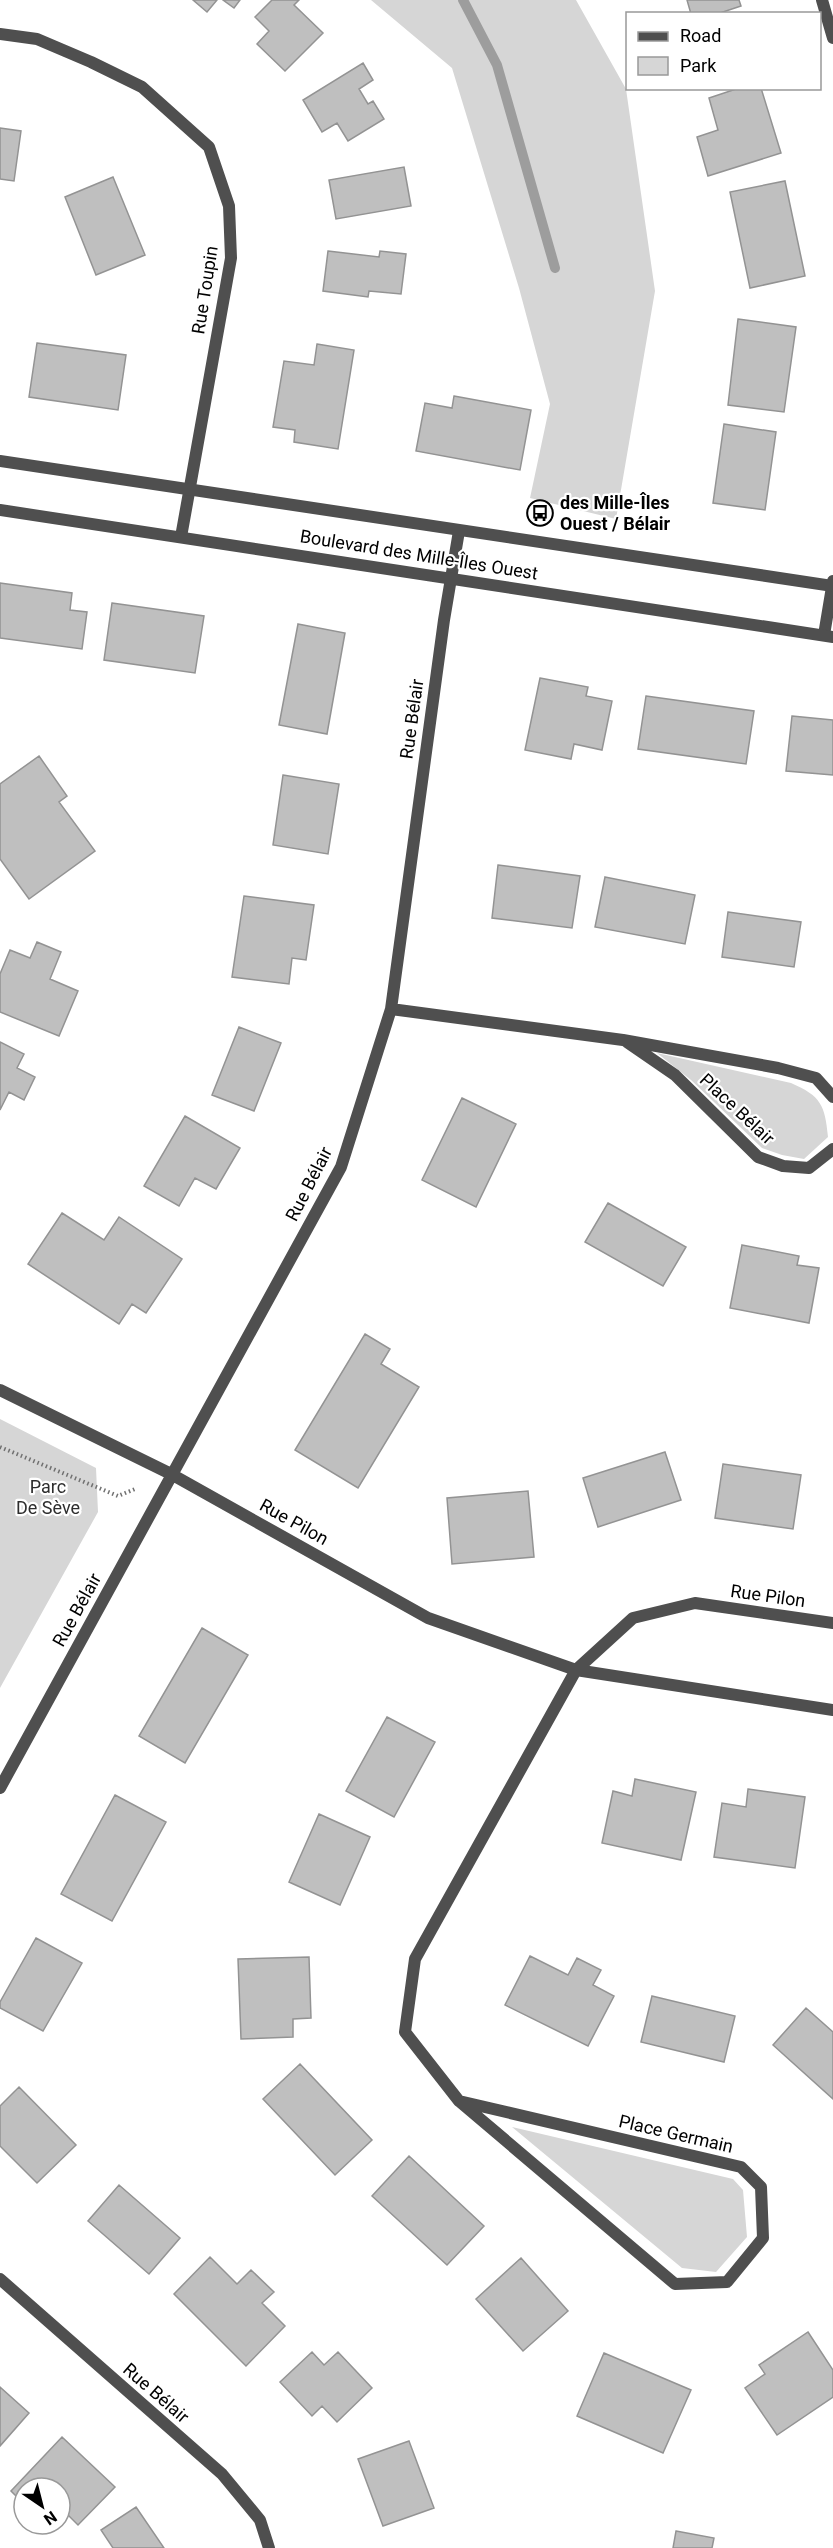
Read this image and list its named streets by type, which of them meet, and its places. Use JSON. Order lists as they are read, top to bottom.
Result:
{
  "streets": {
    "street": [
      "Rue Toupin",
      "Boulevard des Mille-Îles Ouest",
      "Rue Bélair",
      "Place Bélair",
      "Rue Pilon",
      "Place Germain"
    ]
  },
  "crossings": [
    ["Rue Toupin", "Boulevard des Mille-Îles Ouest"],
    ["Boulevard des Mille-Îles Ouest", "Rue Bélair"],
    ["Rue Bélair", "Place Bélair"],
    ["Rue Bélair", "Rue Pilon"],
    ["Rue Pilon", "Place Germain"]
  ],
  "parks": ["Parc De Sève"],
  "places": {
    "bus stop": ["des Mille-Îles Ouest / Bélair"]
  },
  "legend": ["Road", "Park"],
  "north": "bottom right"
}
